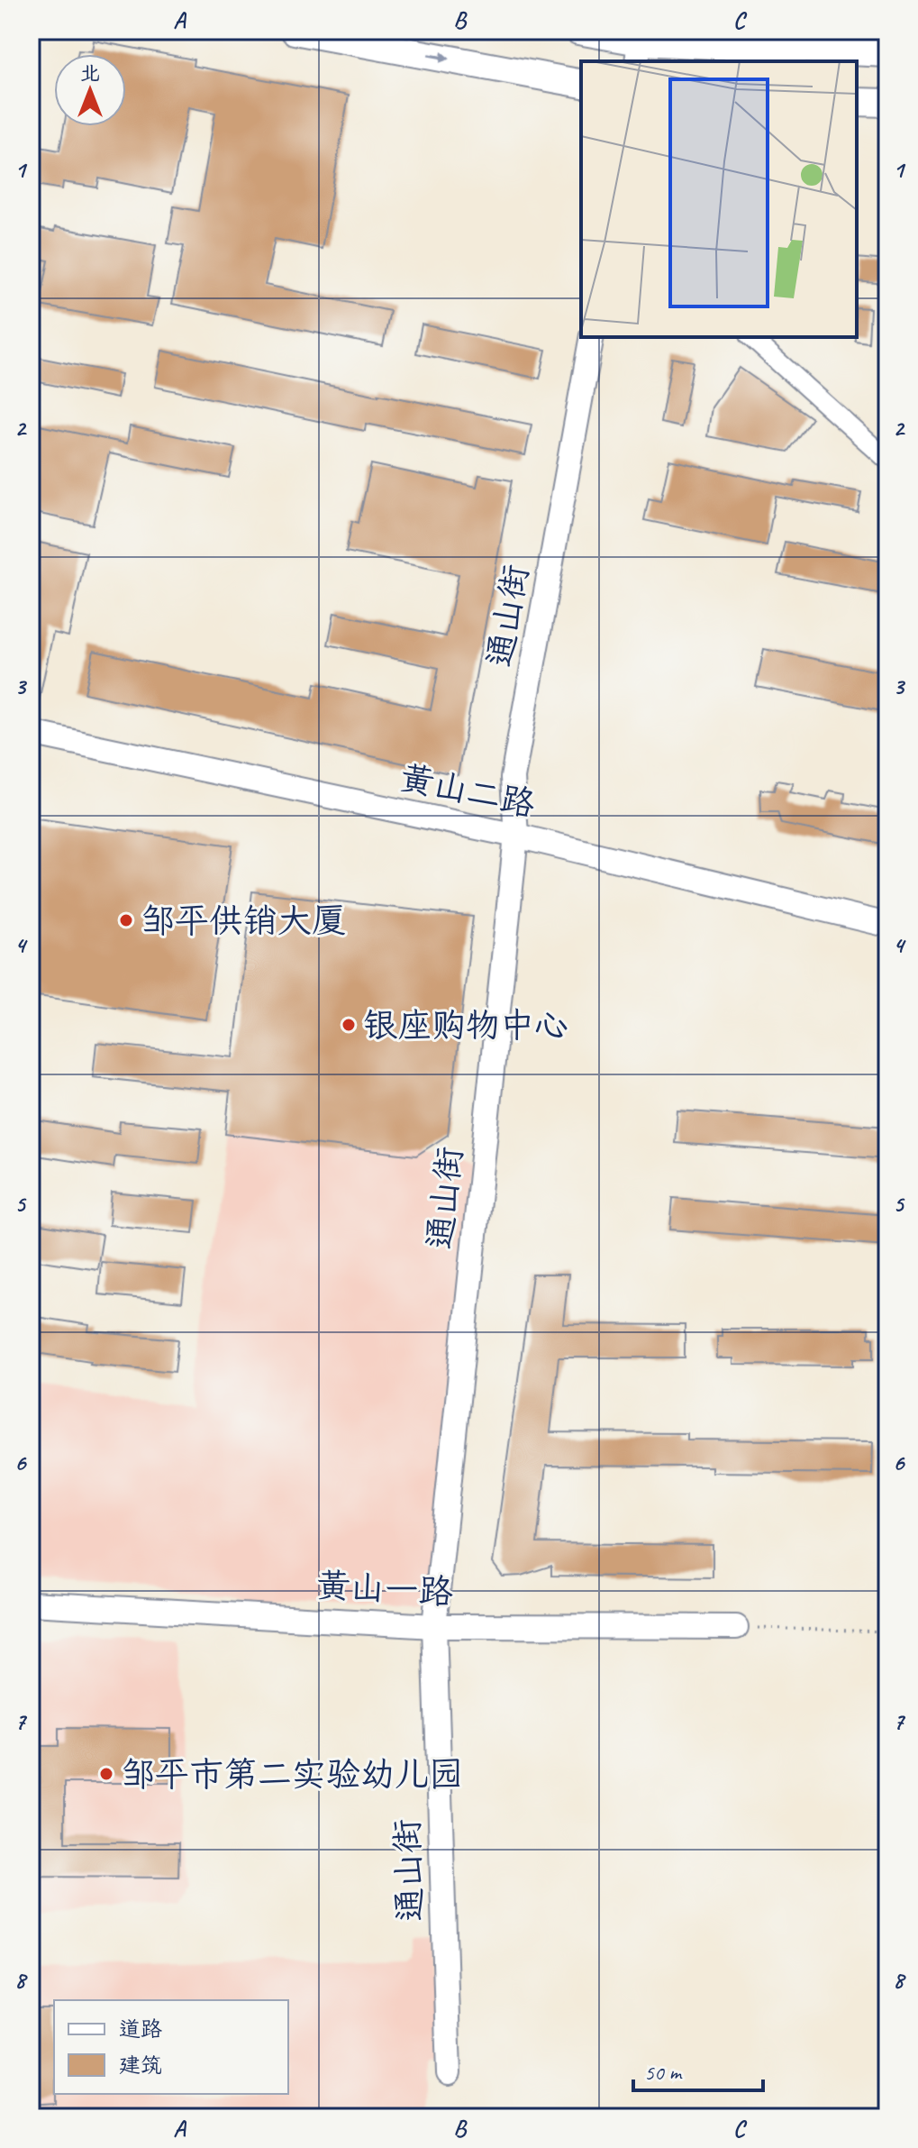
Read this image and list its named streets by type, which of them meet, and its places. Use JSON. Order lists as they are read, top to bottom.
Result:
{
  "streets": {
    "street": ["通山街", "黄山二路", "黄山一路"]
  },
  "crossings": [
    ["通山街", "黄山二路"],
    ["通山街", "黄山一路"]
  ],
  "places": ["邹平供销大厦", "银座购物中心", "邹平市第二实验幼儿园"],
  "legend": ["道路", "建筑"],
  "scale_bar": "50 m",
  "north": "top",
  "grid": {
    "columns": ["A", "B", "C"],
    "rows": [
      "1",
      "2",
      "3",
      "4",
      "5",
      "6",
      "7",
      "8"
    ]
  }
}
